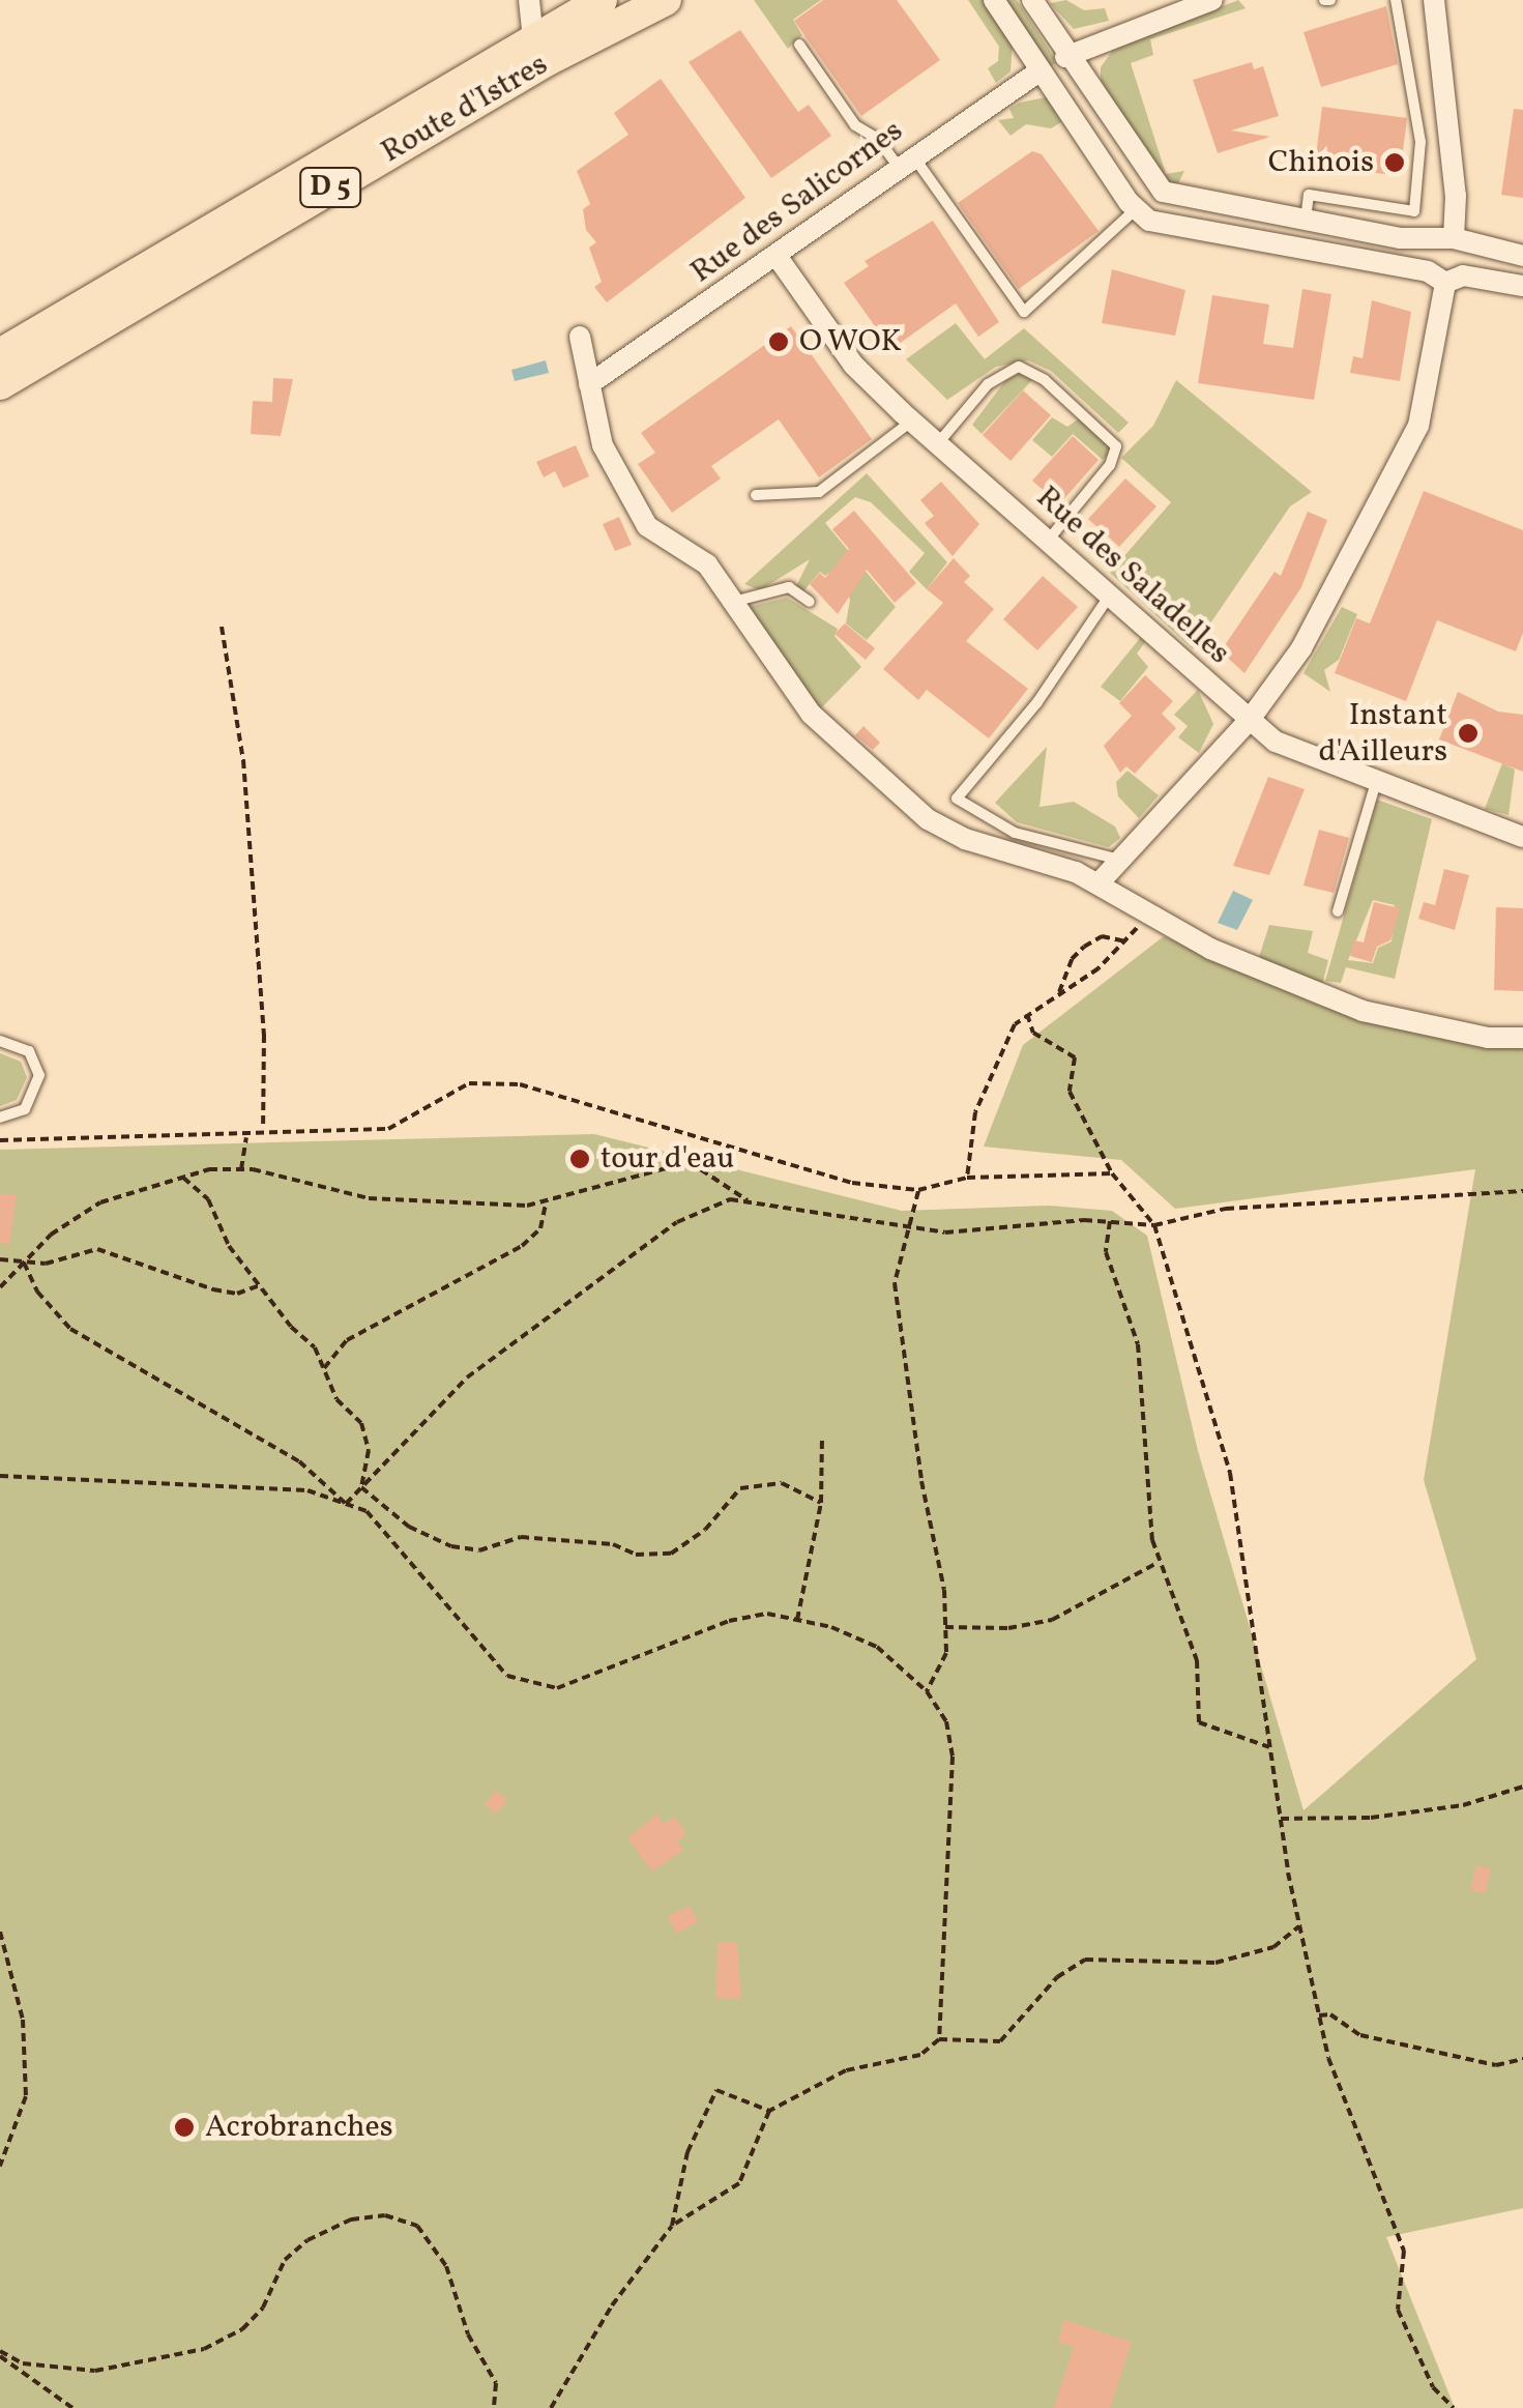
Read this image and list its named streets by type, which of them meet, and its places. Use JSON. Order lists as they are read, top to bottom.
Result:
{
  "streets": {
    "main road": ["Route d'Istres", "D 5"],
    "street": ["Rue des Salicornes", "Rue des Saladelles"]
  },
  "crossings": [
    ["Rue des Salicornes", "Rue des Saladelles"]
  ],
  "places": [
    "Chinois",
    "O WOK",
    "Instant d'Ailleurs",
    "tour d'eau",
    "Acrobranches"
  ]
}
